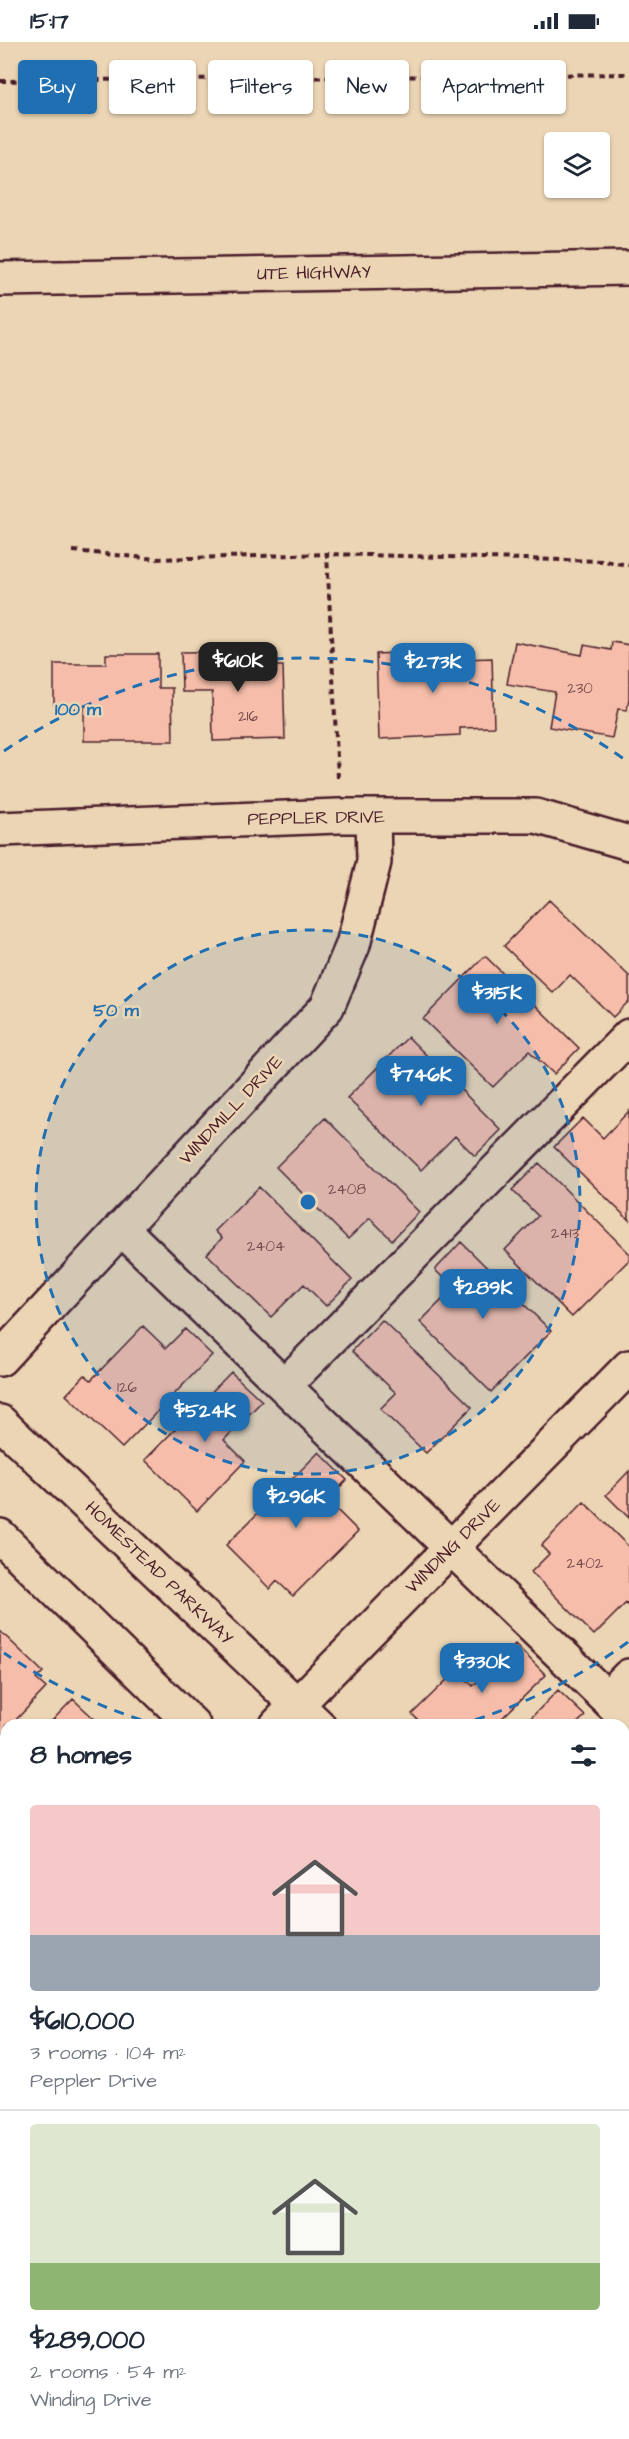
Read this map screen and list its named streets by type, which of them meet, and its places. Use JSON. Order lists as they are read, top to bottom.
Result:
{
  "streets": {
    "street": [
      "UTE HIGHWAY",
      "PEPPLER DRIVE",
      "WINDMILL DRIVE",
      "WINDING DRIVE",
      "HOMESTEAD PARKWAY"
    ]
  },
  "crossings": [
    ["PEPPLER DRIVE", "WINDMILL DRIVE"],
    ["WINDING DRIVE", "HOMESTEAD PARKWAY"]
  ],
  "house_numbers": [
    "230",
    "216",
    "2408",
    "2413",
    "2404",
    "126",
    "2402"
  ],
  "page": {
    "status": "15:17",
    "chip": [
      "Buy",
      "Rent",
      "Filters",
      "New",
      "Apartment"
    ],
    "price": [
      "$610K",
      "$273K",
      "$315K",
      "$746K",
      "$289K",
      "$524K",
      "$296K",
      "$330K"
    ],
    "heading": "8 homes",
    "list": [
      {
        "name": "$610,000",
        "note": "3 rooms · 104 m² · Peppler Drive"
      },
      {
        "name": "$289,000",
        "note": "2 rooms · 54 m² · Winding Drive"
      }
    ]
  },
  "rings": ["100 m", "50 m"]
}
